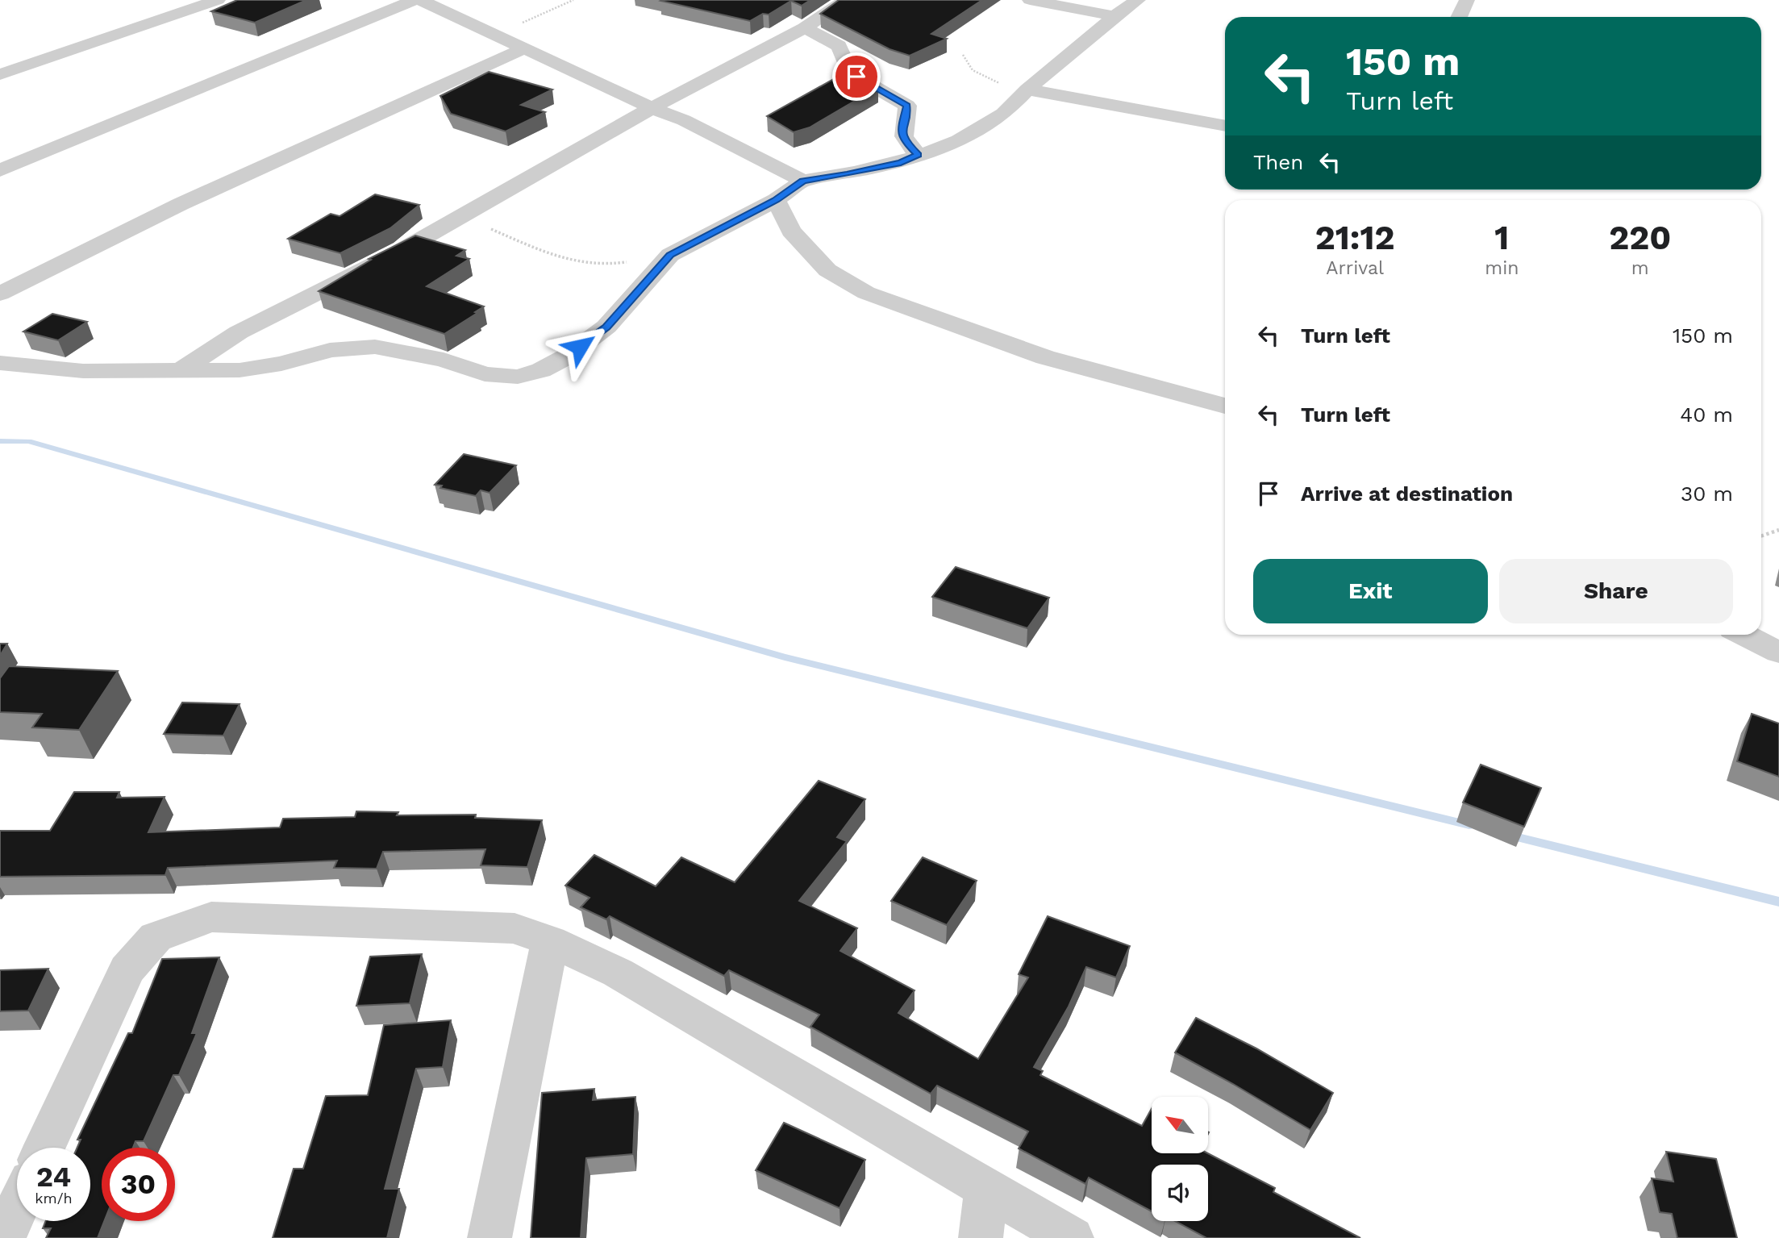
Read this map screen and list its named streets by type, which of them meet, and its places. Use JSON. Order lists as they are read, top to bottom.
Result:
{
  "north": "top left",
  "page": {
    "turn": ["150 m", "Turn left"],
    "then": "Then",
    "eta": [
      "21:12",
      "Arrival",
      "1",
      "min",
      "220",
      "m"
    ],
    "list": [
      {
        "name": "Turn left",
        "value": "150 m"
      },
      {
        "name": "Turn left",
        "value": "40 m"
      },
      {
        "name": "Arrive at destination",
        "value": "30 m"
      }
    ],
    "buttons": ["Exit", "Share"],
    "speed": "24 km/h",
    "limit": "30"
  }
}
